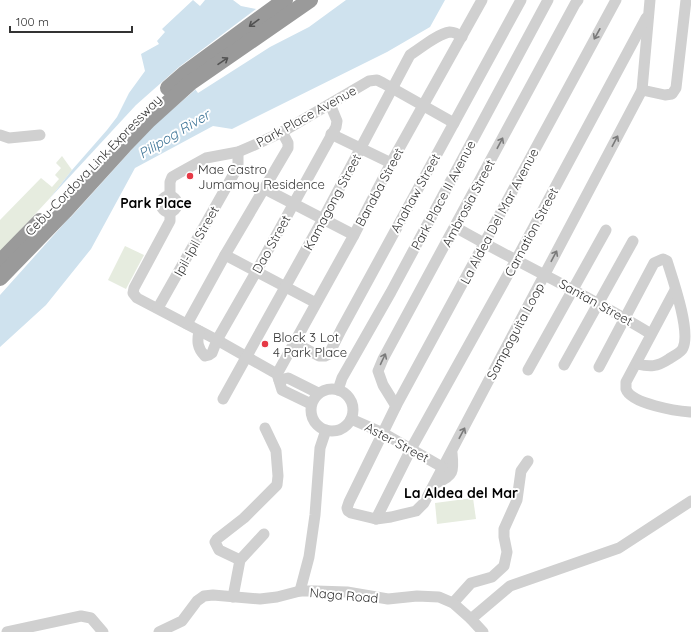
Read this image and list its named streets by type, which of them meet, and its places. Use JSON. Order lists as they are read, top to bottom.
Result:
{
  "streets": {
    "highway": ["Cebu-Cordova Link Expressway"],
    "street": [
      "Park Place Avenue",
      "Banaba Street",
      "Anahaw Street",
      "Park Place II Avenue",
      "Kamagong Street",
      "Ambrosia Street",
      "La Aldea Del Mar Avenue",
      "Carnation Street",
      "Ipil-Ipil Street",
      "Dao Street",
      "Santan Street",
      "Sampaguita Loop",
      "Aster Street",
      "Naga Road"
    ]
  },
  "crossings": [
    ["Park Place Avenue", "Banaba Street"],
    ["Park Place Avenue", "Anahaw Street"],
    ["Park Place Avenue", "Kamagong Street"],
    ["Park Place Avenue", "Ipil-Ipil Street"],
    ["Park Place Avenue", "Dao Street"],
    ["Banaba Street", "Anahaw Street"],
    ["Banaba Street", "Kamagong Street"],
    ["Park Place II Avenue", "Aster Street"],
    ["Ambrosia Street", "La Aldea Del Mar Avenue"],
    ["Ambrosia Street", "Santan Street"],
    ["La Aldea Del Mar Avenue", "Santan Street"],
    ["La Aldea Del Mar Avenue", "Sampaguita Loop"],
    ["La Aldea Del Mar Avenue", "Aster Street"],
    ["Carnation Street", "Santan Street"],
    ["Carnation Street", "Sampaguita Loop"],
    ["Carnation Street", "Aster Street"],
    ["Santan Street", "Sampaguita Loop"],
    ["Sampaguita Loop", "Aster Street"]
  ],
  "one_way": ["Ambrosia Street", "La Aldea Del Mar Avenue"],
  "districts": ["Park Place", "La Aldea del Mar"],
  "water": ["Pilipog River"],
  "places": ["Mae Castro Jumamoy Residence", "Block 3 Lot 4 Park Place"],
  "scale_bar": "100 m"
}
